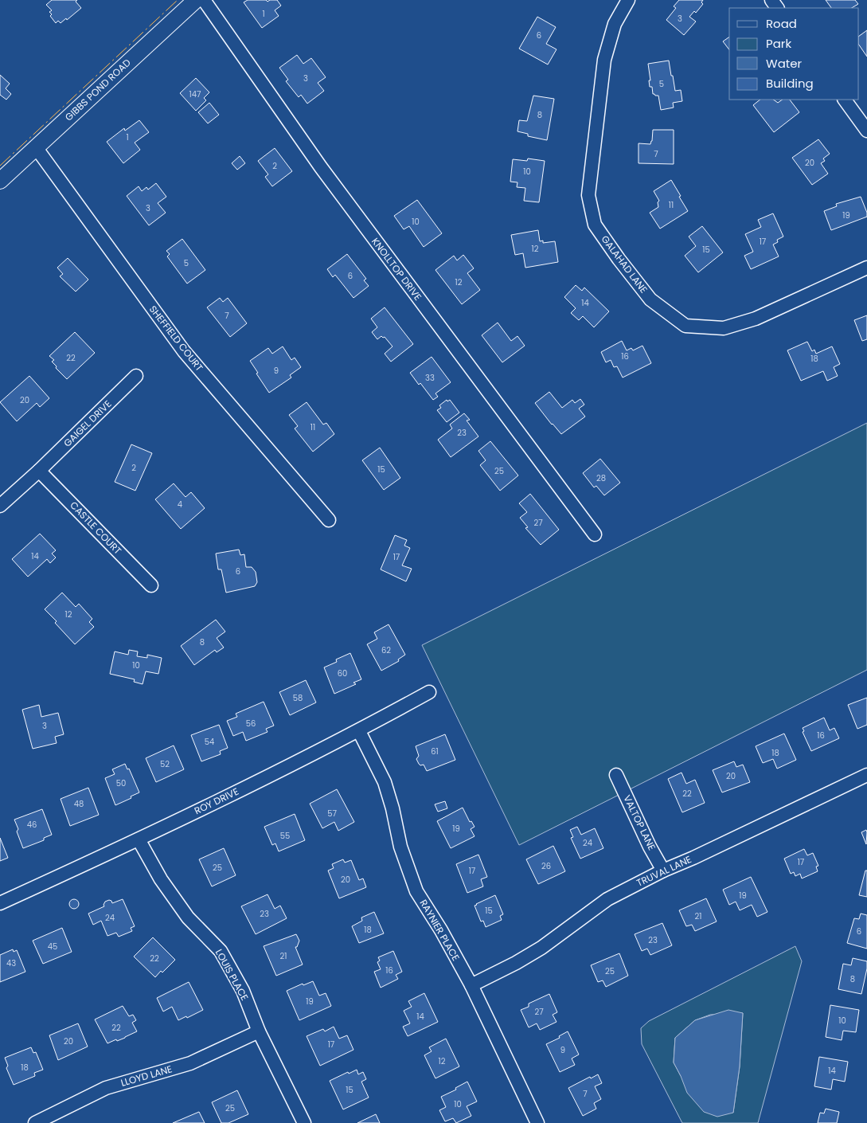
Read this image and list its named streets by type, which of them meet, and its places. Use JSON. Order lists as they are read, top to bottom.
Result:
{
  "streets": {
    "street": [
      "GIBBS POND ROAD",
      "GALAHAD LANE",
      "KNOLLTOP DRIVE",
      "SHEFFIELD COURT",
      "GAIGEL DRIVE",
      "CASTLE COURT",
      "ROY DRIVE",
      "VALTOP LANE",
      "TRUVAL LANE",
      "RAYNIER PLACE",
      "LOUIS PLACE",
      "LLOYD LANE"
    ]
  },
  "crossings": [
    ["GIBBS POND ROAD", "SHEFFIELD COURT"],
    ["GAIGEL DRIVE", "CASTLE COURT"],
    ["ROY DRIVE", "RAYNIER PLACE"],
    ["ROY DRIVE", "LOUIS PLACE"],
    ["VALTOP LANE", "TRUVAL LANE"],
    ["TRUVAL LANE", "RAYNIER PLACE"],
    ["LOUIS PLACE", "LLOYD LANE"]
  ],
  "house_numbers": [
    "1",
    "3",
    "6",
    "3",
    "5",
    "147",
    "8",
    "1",
    "7",
    "20",
    "2",
    "10",
    "11",
    "3",
    "19",
    "10",
    "17",
    "12",
    "15",
    "5",
    "6",
    "12",
    "14",
    "7",
    "16",
    "22",
    "18",
    "9",
    "33",
    "20",
    "11",
    "23",
    "2",
    "15",
    "25",
    "28",
    "4",
    "27",
    "14",
    "17",
    "6",
    "12",
    "8",
    "62",
    "10",
    "60",
    "58",
    "56",
    "3",
    "16",
    "54",
    "61",
    "18",
    "52",
    "20",
    "50",
    "22",
    "48",
    "57",
    "46",
    "19",
    "55",
    "24",
    "17",
    "26",
    "25",
    "17",
    "20",
    "19",
    "15",
    "23",
    "21",
    "24",
    "18",
    "6",
    "23",
    "45",
    "21",
    "22",
    "43",
    "16",
    "25",
    "8",
    "19",
    "27",
    "14",
    "10",
    "22",
    "20",
    "17",
    "9",
    "12",
    "18",
    "14",
    "15",
    "7",
    "10",
    "25"
  ],
  "legend": [
    "Road",
    "Park",
    "Water",
    "Building"
  ]
}
